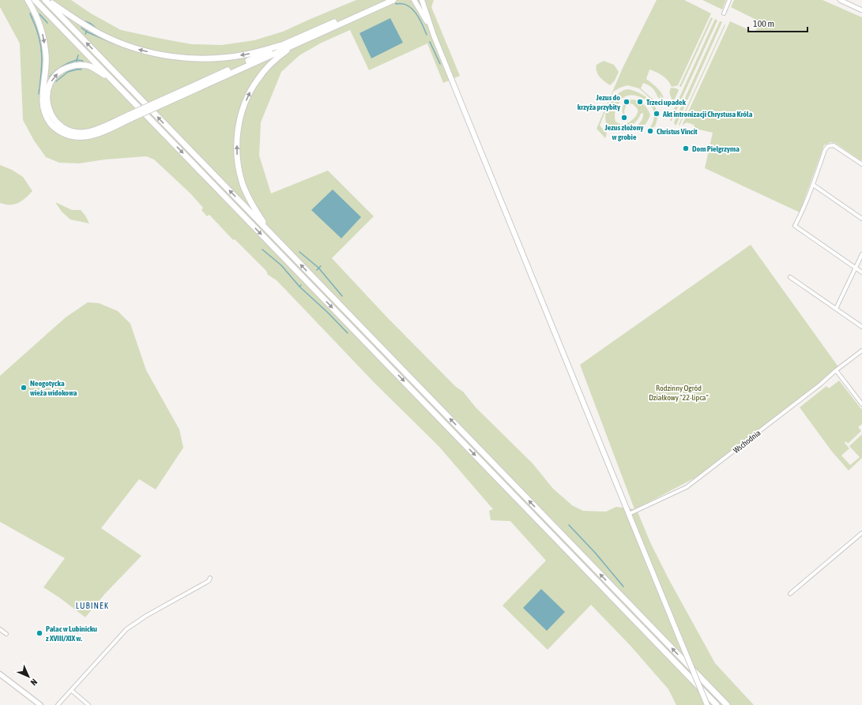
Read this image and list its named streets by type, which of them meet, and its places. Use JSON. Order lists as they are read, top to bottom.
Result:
{
  "streets": {
    "street": ["Wschodnia"]
  },
  "districts": ["LUBINEK"],
  "parks": ["Rodzinny Ogród Działkowy \"22-lipca\""],
  "places": [
    "Jezus do krzyża przybity",
    "Trzeci upadek",
    "Akt intronizacji Chrystusa Króla",
    "Jezus złożony w grobie",
    "Christus Vincit",
    "Dom Pielgrzyma",
    "Neogotycka wieża widokowa",
    "Pałac w Lubinicku z XVIII/XIX w."
  ],
  "scale_bar": "100 m",
  "north": "bottom right"
}
